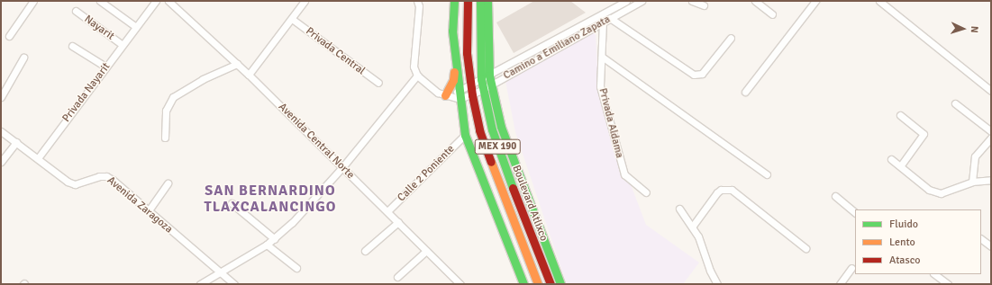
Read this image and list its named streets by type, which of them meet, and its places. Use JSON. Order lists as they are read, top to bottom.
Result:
{
  "streets": {
    "street": [
      "Nayarit",
      "Camino a Emiliano Zapata",
      "Privada Central",
      "Privada Nayarit",
      "Privada Aldama",
      "Avenida Central Norte",
      "MEX 190",
      "Calle 2 Poniente",
      "Boulevard Atlixco",
      "Avenida Zaragoza"
    ]
  },
  "crossings": [
    ["Nayarit", "Privada Nayarit"],
    ["Camino a Emiliano Zapata", "Privada Aldama"],
    ["Camino a Emiliano Zapata", "MEX 190"],
    ["Camino a Emiliano Zapata", "Boulevard Atlixco"],
    ["Privada Nayarit", "Avenida Zaragoza"],
    ["Avenida Central Norte", "Calle 2 Poniente"]
  ],
  "districts": ["SAN BERNARDINO TLAXCALANCINGO"],
  "legend": ["Fluido", "Lento", "Atasco"],
  "north": "right"
}
